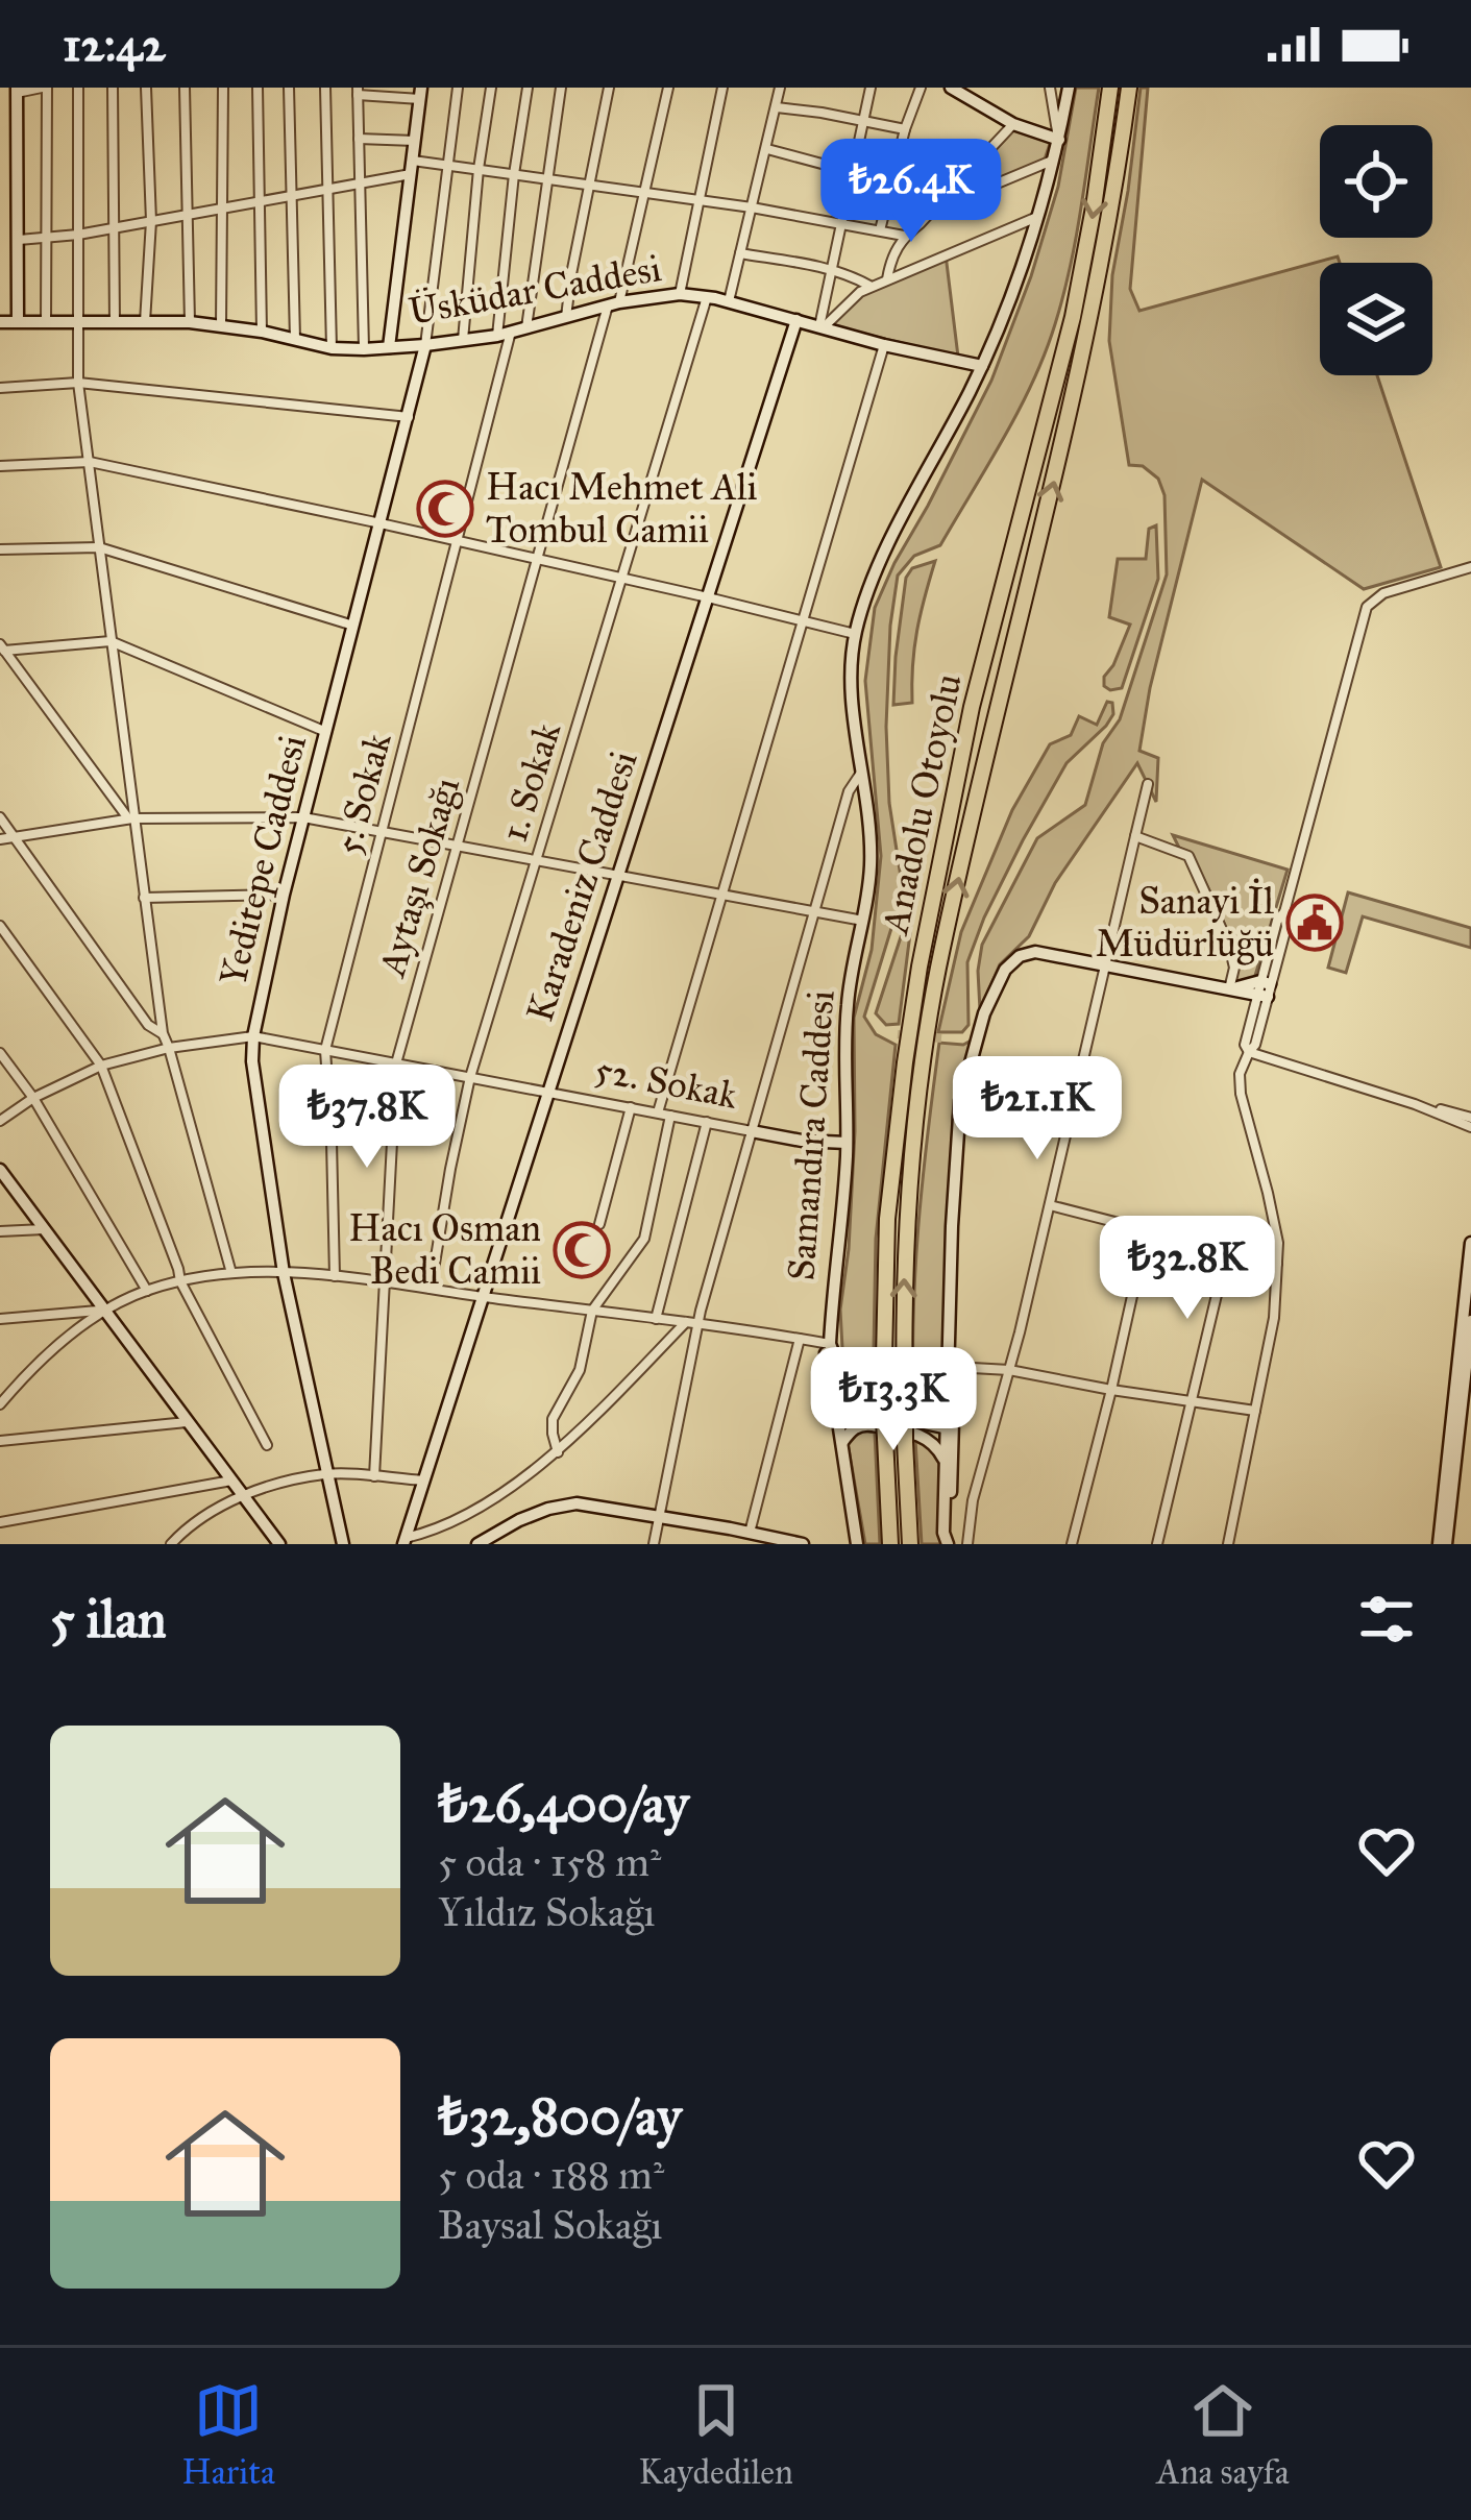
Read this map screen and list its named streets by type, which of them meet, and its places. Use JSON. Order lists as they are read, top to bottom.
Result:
{
  "streets": {
    "highway": ["Anadolu Otoyolu"],
    "street": [
      "Üsküdar Caddesi",
      "1. Sokak",
      "5. Sokak",
      "Yeditepe Caddesi",
      "Aytaşı Sokağı",
      "Karadeniz Caddesi",
      "52. Sokak",
      "Samandıra Caddesi"
    ]
  },
  "crossings": [
    ["Üsküdar Caddesi", "1. Sokak"],
    ["Üsküdar Caddesi", "5. Sokak"],
    ["Üsküdar Caddesi", "Yeditepe Caddesi"],
    ["Üsküdar Caddesi", "Aytaşı Sokağı"],
    ["Üsküdar Caddesi", "Karadeniz Caddesi"],
    ["Üsküdar Caddesi", "Samandıra Caddesi"],
    ["1. Sokak", "52. Sokak"],
    ["5. Sokak", "52. Sokak"],
    ["Yeditepe Caddesi", "52. Sokak"],
    ["Aytaşı Sokağı", "52. Sokak"],
    ["Karadeniz Caddesi", "52. Sokak"],
    ["52. Sokak", "Samandıra Caddesi"]
  ],
  "places": {
    "mosque": ["Hacı Mehmet Ali Tombul Camii", "Hacı Osman Bedi Camii"],
    "public building": ["Sanayi İl Müdürlüğü"]
  },
  "page": {
    "status": "12:42",
    "price": [
      "₺26.4K",
      "₺21.1K",
      "₺37.8K",
      "₺32.8K",
      "₺13.3K"
    ],
    "heading": "5 ilan",
    "list": [
      {
        "name": "₺26,400/ay",
        "note": "5 oda · 158 m² · Yıldız Sokağı"
      },
      {
        "name": "₺32,800/ay",
        "note": "5 oda · 188 m² · Baysal Sokağı"
      }
    ],
    "tabs": ["Harita", "Kaydedilen", "Ana sayfa"]
  }
}
